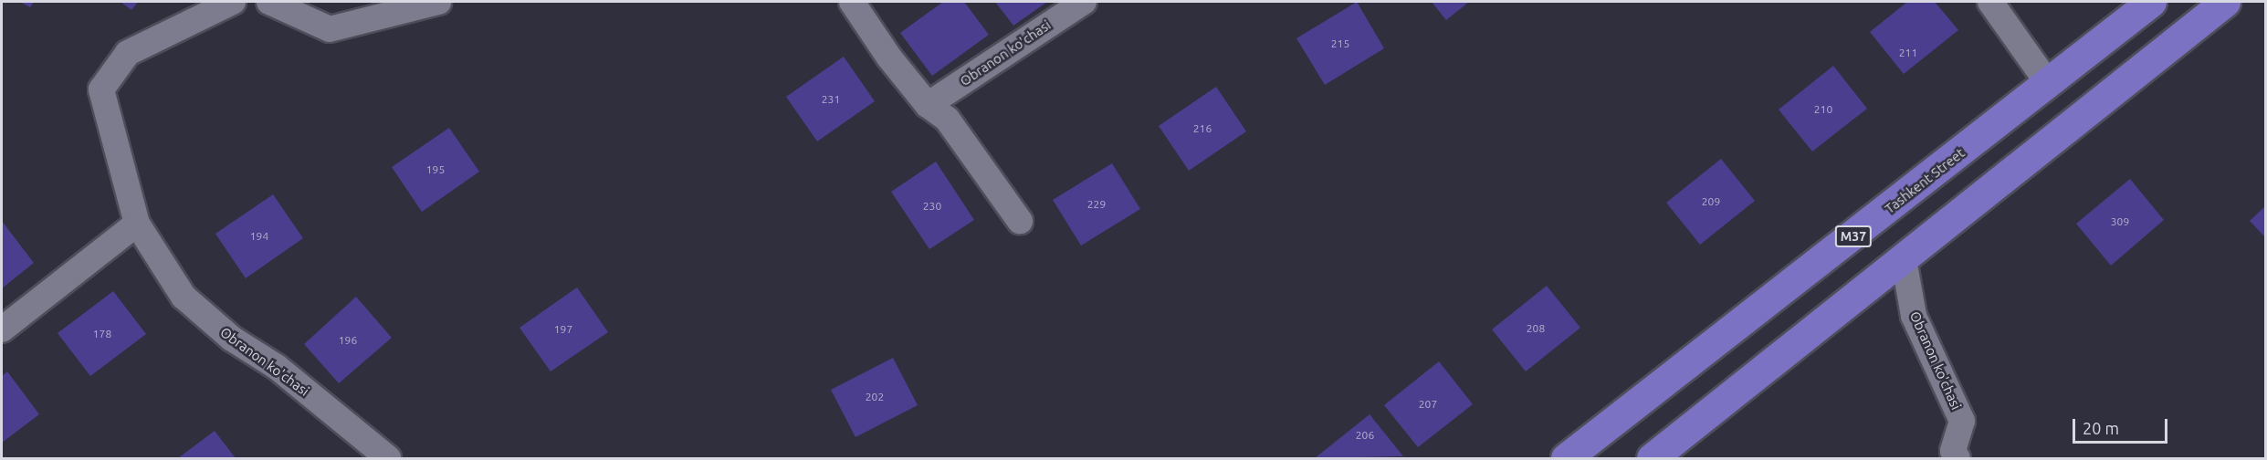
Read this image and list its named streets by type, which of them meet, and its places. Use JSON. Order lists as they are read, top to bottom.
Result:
{
  "streets": {
    "highway": ["Tashkent Street", "M37"],
    "street": ["Obranon ko'chasi"]
  },
  "house_numbers": [
    "215",
    "211",
    "231",
    "210",
    "216",
    "195",
    "209",
    "229",
    "230",
    "309",
    "194",
    "208",
    "197",
    "178",
    "196",
    "202",
    "207",
    "206"
  ],
  "scale_bar": "20 m"
}
